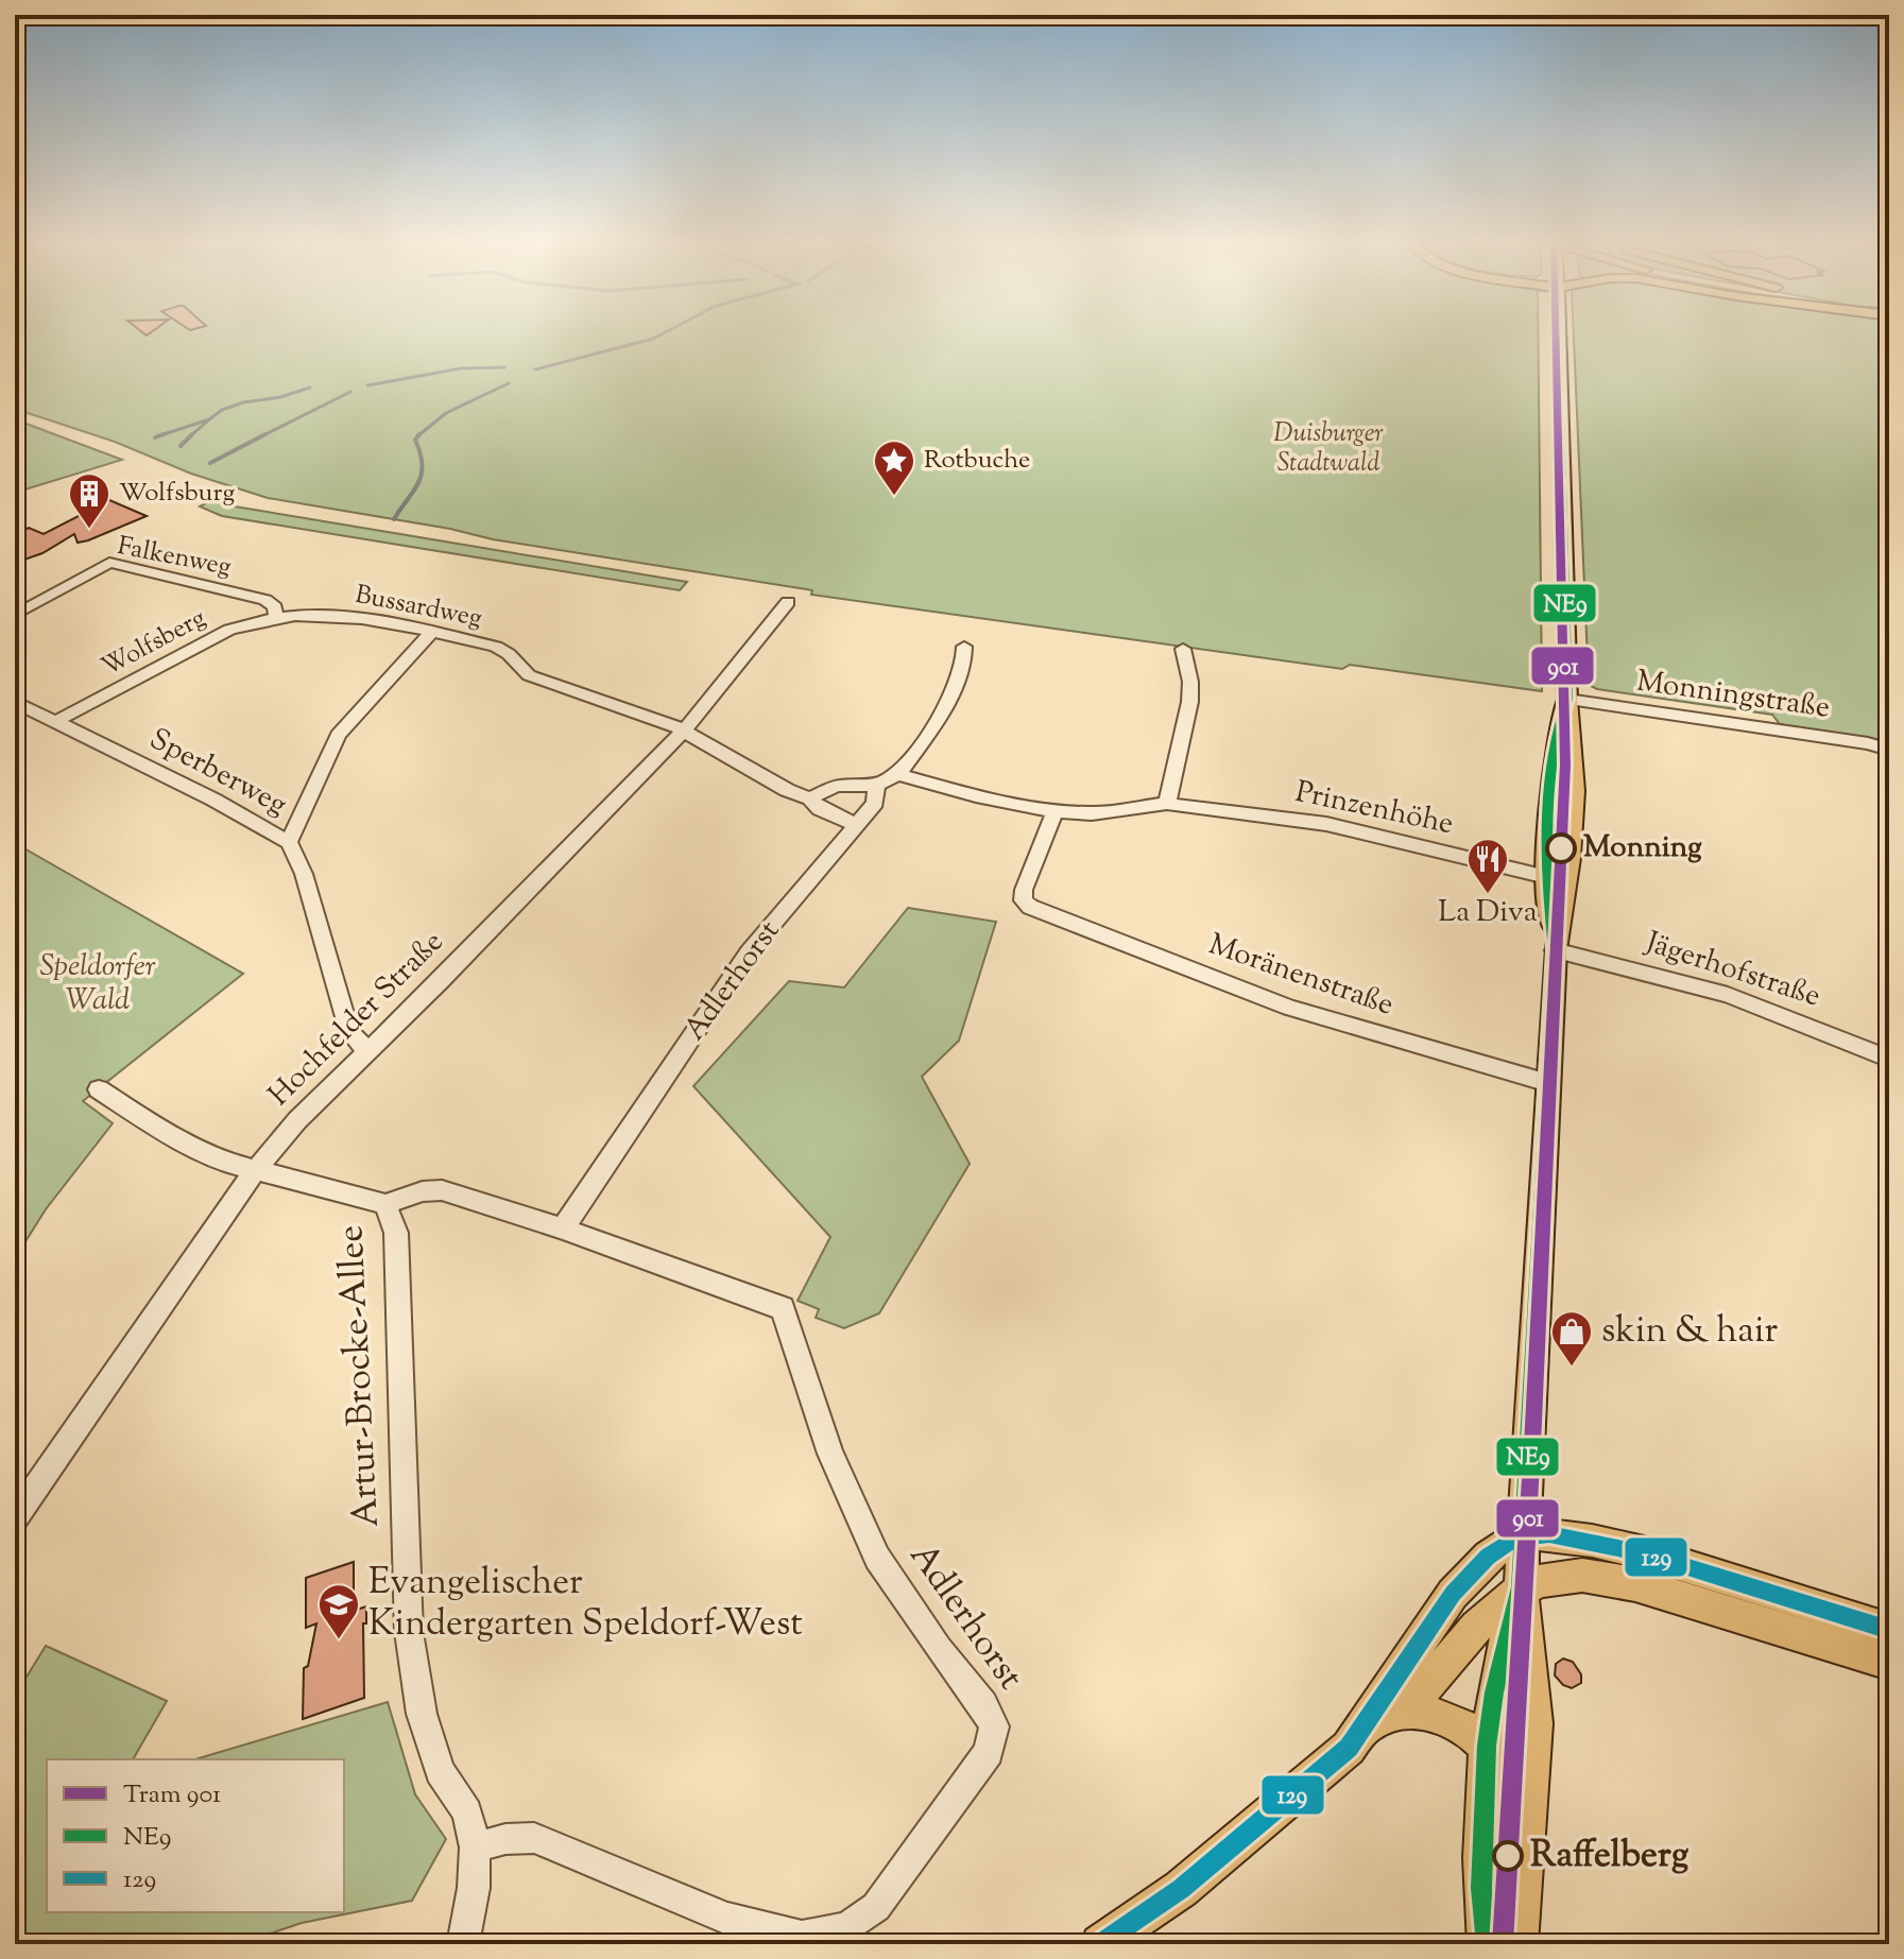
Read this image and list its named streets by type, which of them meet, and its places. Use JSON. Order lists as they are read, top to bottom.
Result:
{
  "streets": {
    "street": [
      "Falkenweg",
      "Bussardweg",
      "Wolfsberg",
      "Monningstraße",
      "Sperberweg",
      "Prinzenhöhe",
      "Jägerhofstraße",
      "Moränenstraße",
      "Adlerhorst",
      "Hochfelder Straße",
      "Artur-Brocke-Allee"
    ]
  },
  "crossings": [
    ["Falkenweg", "Bussardweg"],
    ["Falkenweg", "Wolfsberg"],
    ["Bussardweg", "Wolfsberg"],
    ["Bussardweg", "Hochfelder Straße"],
    ["Wolfsberg", "Sperberweg"],
    ["Sperberweg", "Hochfelder Straße"],
    ["Prinzenhöhe", "Moränenstraße"],
    ["Adlerhorst", "Artur-Brocke-Allee"],
    ["Hochfelder Straße", "Artur-Brocke-Allee"]
  ],
  "parks": ["Duisburger Stadtwald", "Speldorfer Wald"],
  "places": {
    "place": ["Rotbuche"],
    "building": ["Wolfsburg"],
    "other": ["Monning", "Raffelberg"],
    "restaurant": ["La Diva"],
    "shop": ["skin & hair"],
    "school or university": ["Evangelischer Kindergarten Speldorf-West"]
  },
  "lines": ["tram line 901", "transit line NE9", "transit line 129"],
  "legend": ["Tram 901", "NE9", "129"]
}
